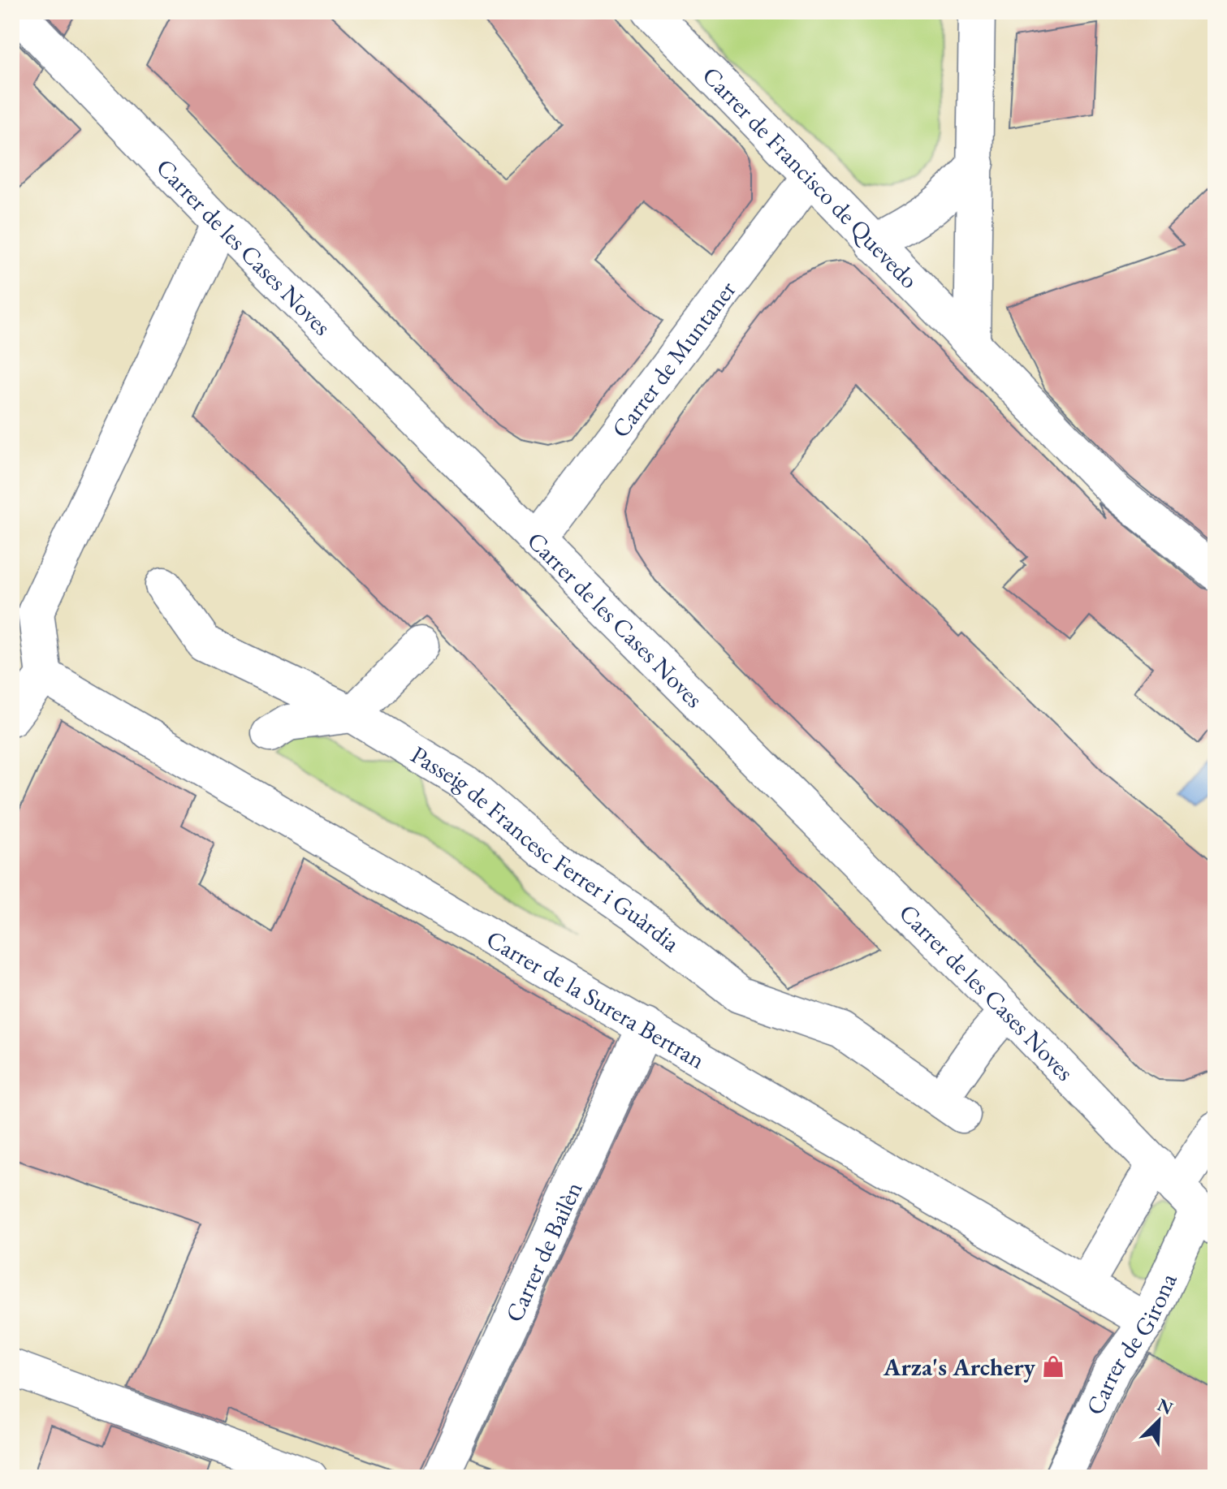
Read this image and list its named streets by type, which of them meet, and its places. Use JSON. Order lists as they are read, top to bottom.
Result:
{
  "streets": {
    "street": [
      "Carrer de Francisco de Quevedo",
      "Carrer de les Cases Noves",
      "Carrer de Muntaner",
      "Passeig de Francesc Ferrer i Guàrdia",
      "Carrer de la Surera Bertran",
      "Carrer de Bailèn",
      "Carrer de Girona"
    ]
  },
  "crossings": [
    ["Carrer de Francisco de Quevedo", "Carrer de Muntaner"],
    ["Carrer de les Cases Noves", "Carrer de Muntaner"],
    ["Carrer de les Cases Noves", "Passeig de Francesc Ferrer i Guàrdia"],
    ["Carrer de les Cases Noves", "Carrer de Girona"],
    ["Carrer de la Surera Bertran", "Carrer de Bailèn"],
    ["Carrer de la Surera Bertran", "Carrer de Girona"]
  ],
  "places": {
    "shop": ["Arza's Archery"]
  },
  "north": "top right"
}
